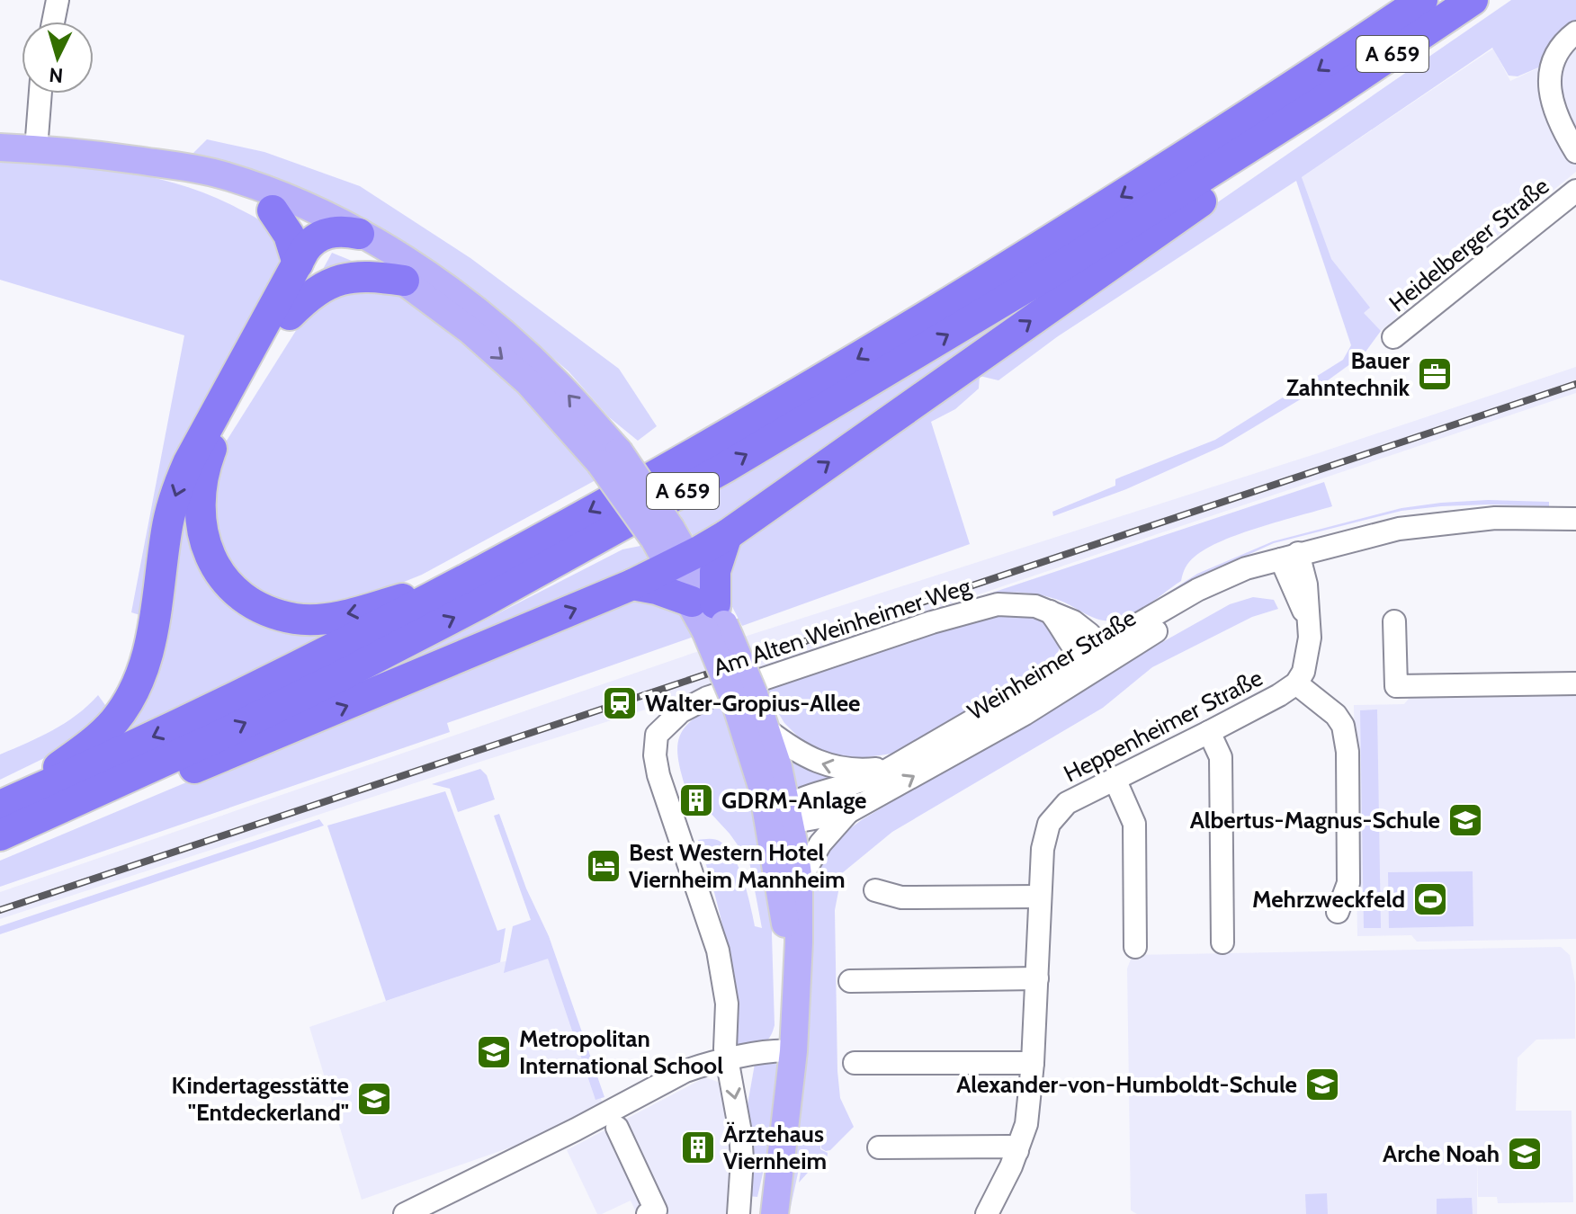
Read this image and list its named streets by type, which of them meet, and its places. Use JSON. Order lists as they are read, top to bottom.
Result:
{
  "streets": {
    "highway": ["A 659"],
    "street": [
      "Heidelberger Straße",
      "Am Alten Weinheimer Weg",
      "Weinheimer Straße",
      "Heppenheimer Straße"
    ]
  },
  "crossings": [
    ["Am Alten Weinheimer Weg", "Weinheimer Straße"],
    ["Weinheimer Straße", "Heppenheimer Straße"]
  ],
  "places": {
    "office": ["Bauer Zahntechnik"],
    "station": ["Walter-Gropius-Allee"],
    "building": ["GDRM-Anlage", "Ärztehaus Viernheim"],
    "school or university": [
      "Albertus-Magnus-Schule",
      "Metropolitan International School",
      "Alexander-von-Humboldt-Schule",
      "Kindertagesstätte \"Entdeckerland\"",
      "Arche Noah"
    ],
    "hotel": ["Best Western Hotel Viernheim Mannheim"],
    "sports": ["Mehrzweckfeld"]
  },
  "north": "bottom"
}
